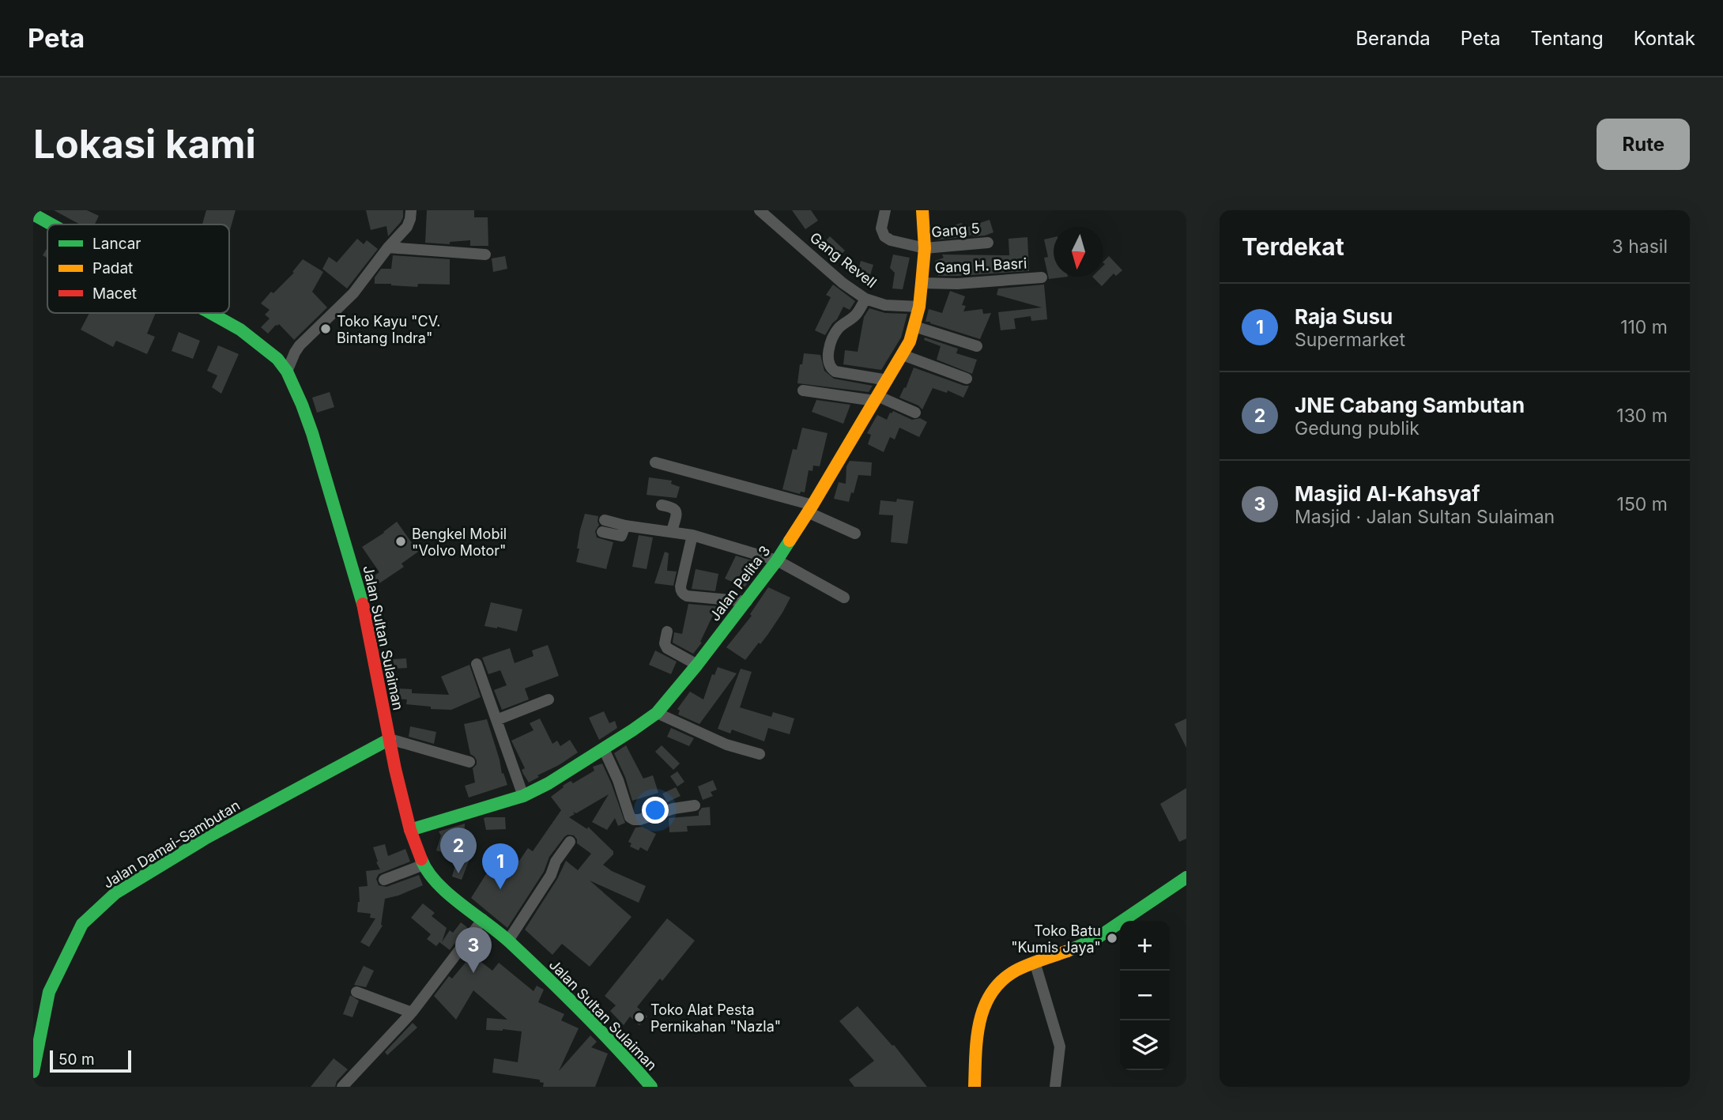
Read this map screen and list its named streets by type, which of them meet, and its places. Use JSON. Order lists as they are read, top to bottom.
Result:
{
  "streets": {
    "main road": ["Jalan Pelita 3", "Jalan Sultan Sulaiman", "Jalan Damai-Sambutan"],
    "street": ["Gang 5", "Gang Revell", "Gang H. Basri"]
  },
  "crossings": [
    ["Gang 5", "Jalan Pelita 3"],
    ["Gang Revell", "Jalan Pelita 3"],
    ["Gang H. Basri", "Jalan Pelita 3"],
    ["Jalan Pelita 3", "Jalan Sultan Sulaiman"],
    ["Jalan Sultan Sulaiman", "Jalan Damai-Sambutan"]
  ],
  "places": [
    "Toko Kayu \"CV. Bintang Indra\"",
    "Bengkel Mobil \"Volvo Motor\"",
    "Toko Batu \"Kumis Jaya\"",
    "Toko Alat Pesta Pernikahan \"Nazla\""
  ],
  "legend": ["Lancar", "Padat", "Macet"],
  "scale_bar": "50 m",
  "north": "bottom",
  "page": {
    "header": "Peta",
    "nav": [
      "Beranda",
      "Peta",
      "Tentang",
      "Kontak"
    ],
    "buttons": "Rute",
    "title": "Lokasi kami",
    "heading": ["Terdekat", "3 hasil"],
    "list": [
      {
        "mark": "1",
        "name": "Raja Susu",
        "note": "Supermarket",
        "value": "110 m"
      },
      {
        "mark": "2",
        "name": "JNE Cabang Sambutan",
        "note": "Gedung publik",
        "value": "130 m"
      },
      {
        "mark": "3",
        "name": "Masjid Al-Kahsyaf",
        "note": "Masjid · Jalan Sultan Sulaiman",
        "value": "150 m"
      }
    ],
    "pins": ["2", "1", "3"],
    "map_buttons": ["+", "−"],
    "scale": "50 m"
  }
}
